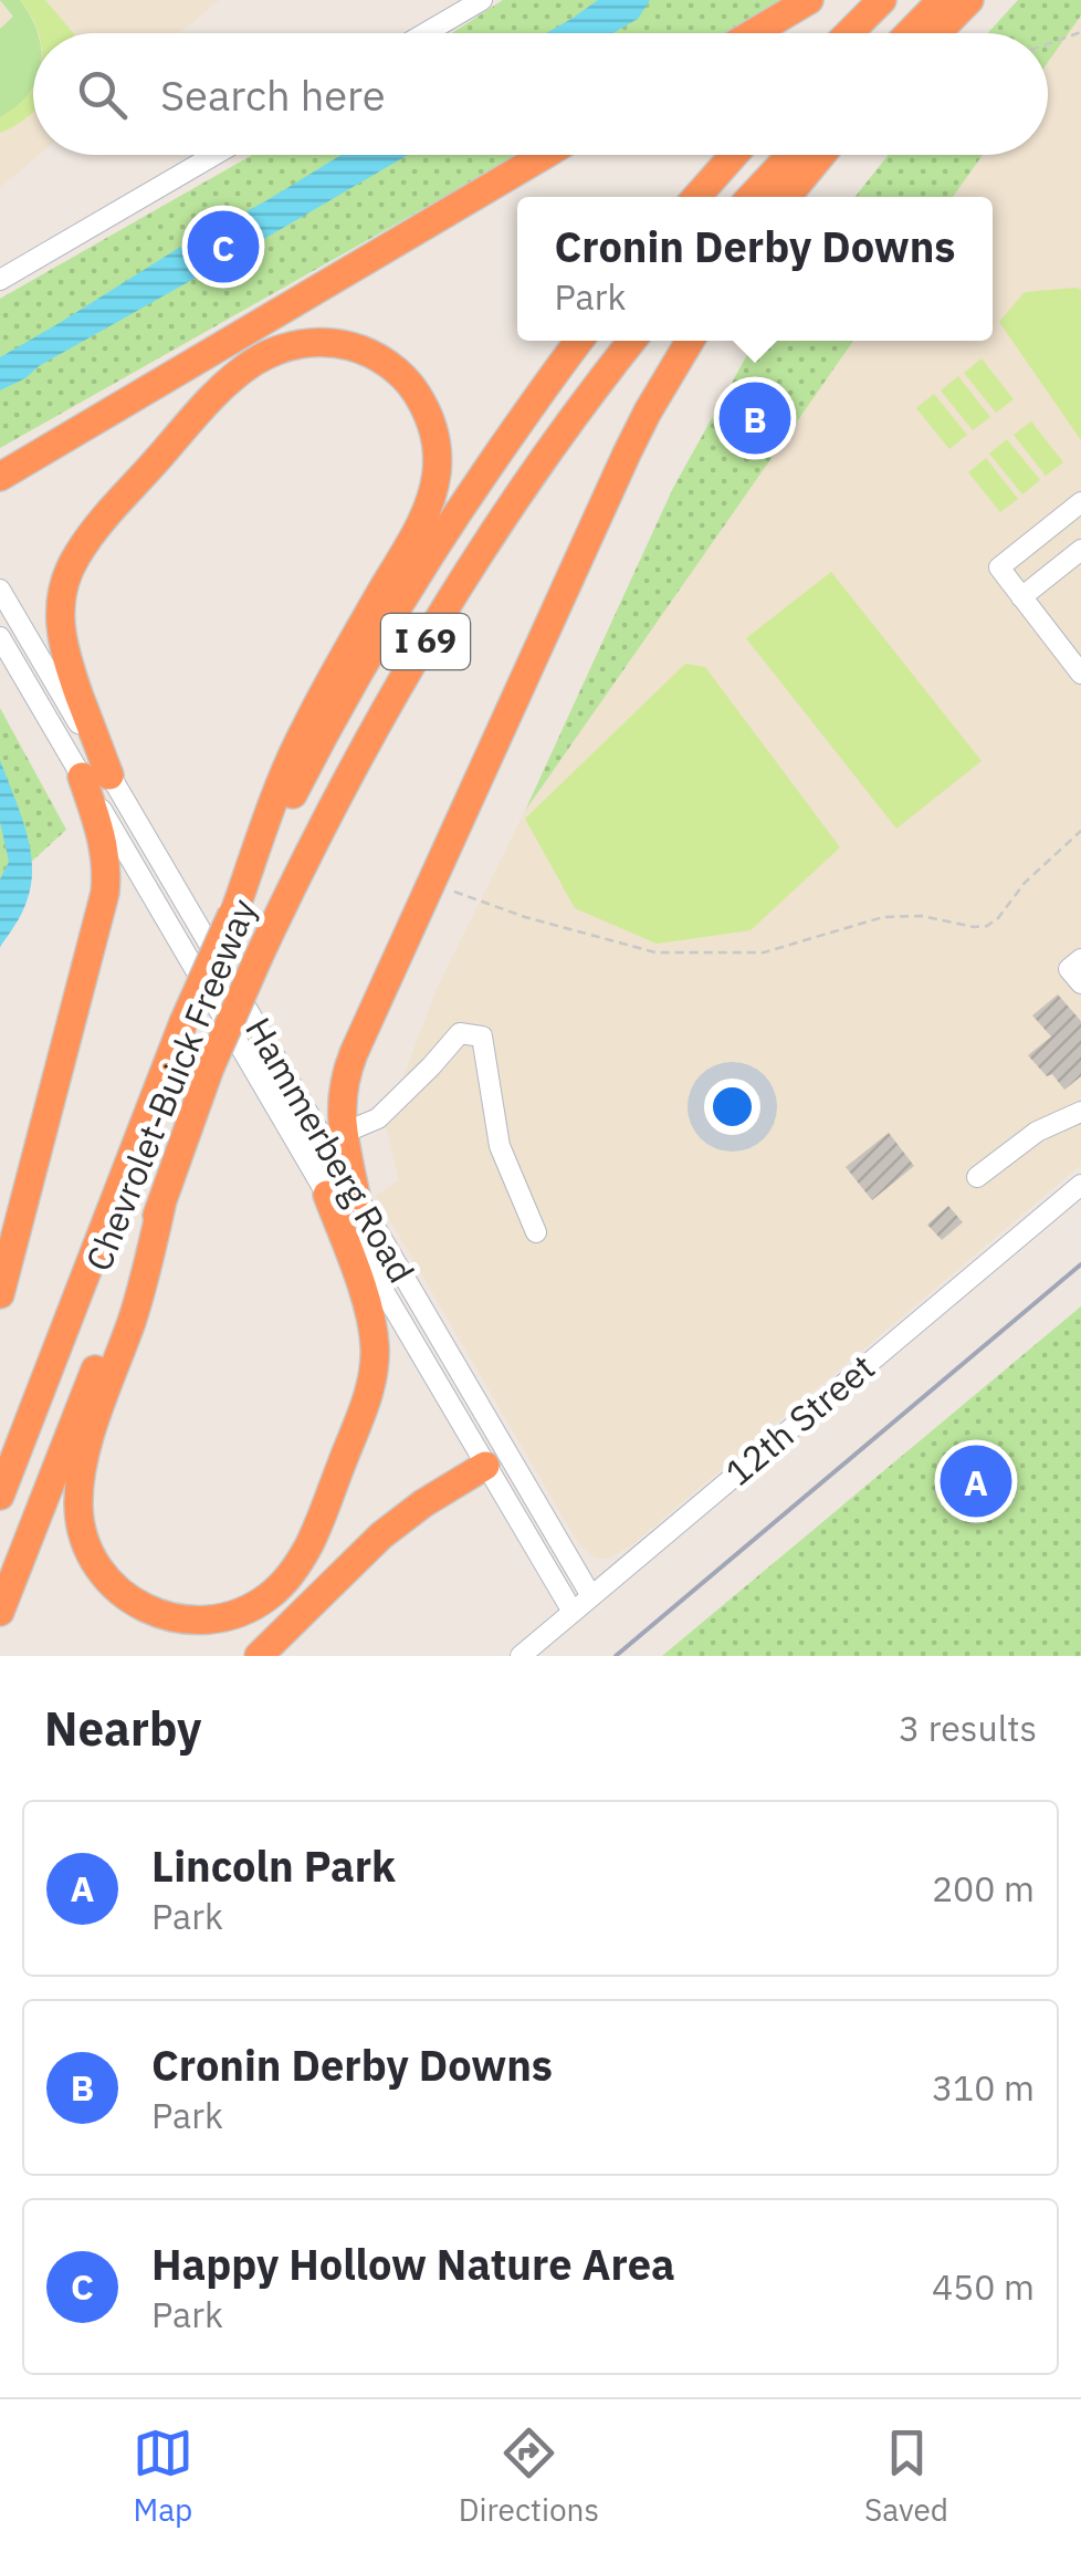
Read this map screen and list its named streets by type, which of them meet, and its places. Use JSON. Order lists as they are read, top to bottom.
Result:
{
  "streets": {
    "highway": ["I 69", "Chevrolet-Buick Freeway"],
    "street": ["Hammerberg Road", "12th Street"]
  },
  "crossings": [
    ["Hammerberg Road", "12th Street"]
  ],
  "page": {
    "search": "Search here",
    "popup": ["Cronin Derby Downs", "Park"],
    "pins": ["C", "B", "A"],
    "heading": ["Nearby", "3 results"],
    "list": [
      {
        "mark": "A",
        "name": "Lincoln Park",
        "note": "Park",
        "value": "200 m"
      },
      {
        "mark": "B",
        "name": "Cronin Derby Downs",
        "note": "Park",
        "value": "310 m"
      },
      {
        "mark": "C",
        "name": "Happy Hollow Nature Area",
        "note": "Park",
        "value": "450 m"
      }
    ],
    "nav": ["Map", "Directions", "Saved"]
  }
}
